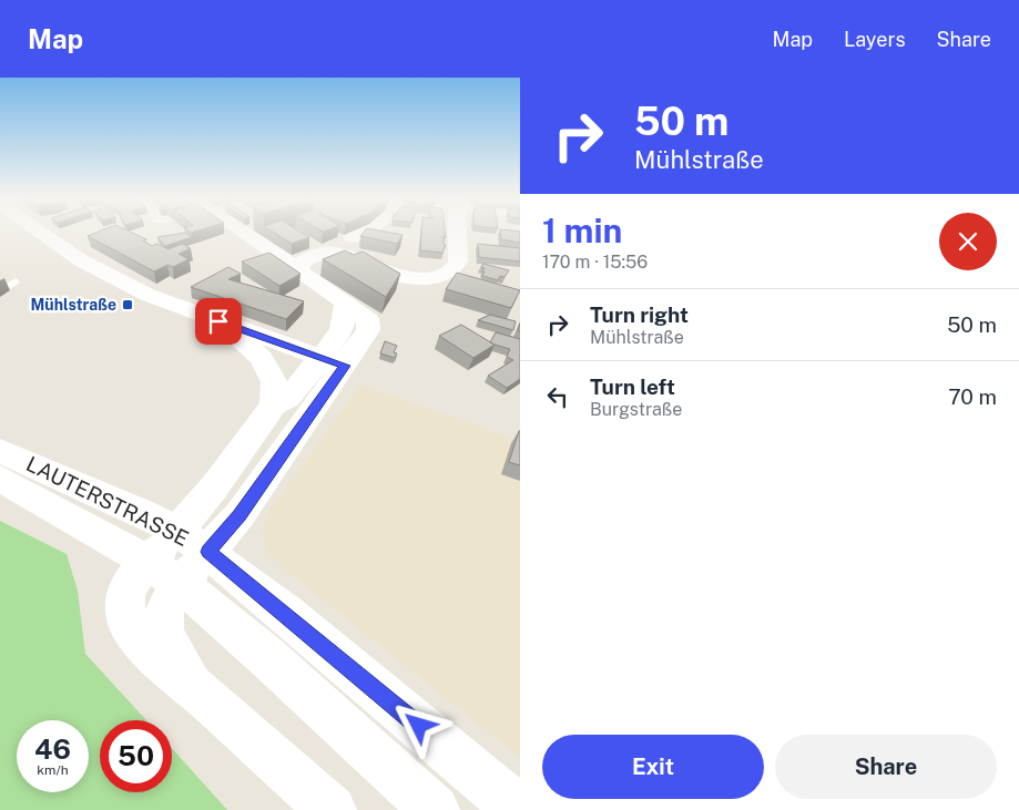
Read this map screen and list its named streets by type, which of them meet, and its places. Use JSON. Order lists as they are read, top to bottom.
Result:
{
  "streets": {
    "street": ["LAUTERSTRASSE"]
  },
  "places": {
    "transit": ["Mühlstraße"]
  },
  "page": {
    "header": "Map",
    "nav": ["Map", "Layers", "Share"],
    "turn": ["50 m", "Mühlstraße"],
    "heading": ["1 min", "170 m · 15:56"],
    "list": [
      {
        "name": "Turn right",
        "note": "Mühlstraße",
        "value": "50 m"
      },
      {
        "name": "Turn left",
        "note": "Burgstraße",
        "value": "70 m"
      }
    ],
    "speed": "46 km/h",
    "limit": "50",
    "buttons": ["Exit", "Share"]
  }
}
